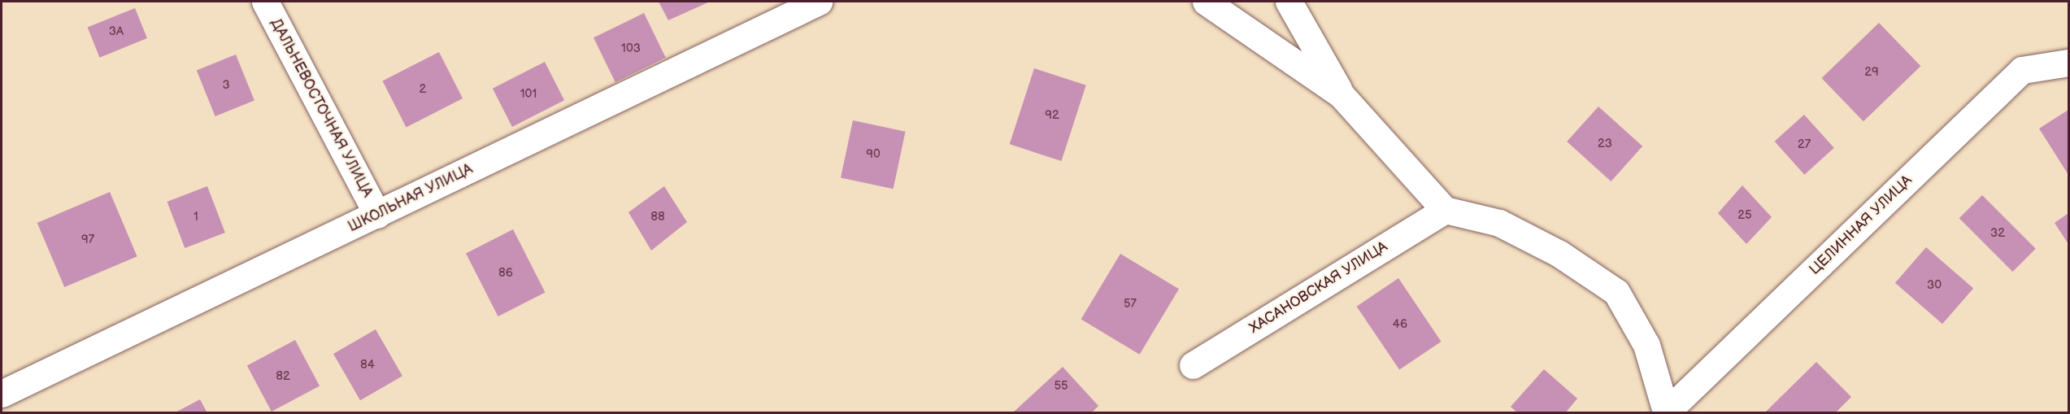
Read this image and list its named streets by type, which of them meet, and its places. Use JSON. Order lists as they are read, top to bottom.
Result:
{
  "streets": {
    "street": [
      "ДАЛЬНЕВОСТОЧНАЯ УЛИЦА",
      "ШКОЛЬНАЯ УЛИЦА",
      "ЦЕЛИННАЯ УЛИЦА",
      "ХАСАНОВСКАЯ УЛИЦА"
    ]
  },
  "crossings": [
    ["ДАЛЬНЕВОСТОЧНАЯ УЛИЦА", "ШКОЛЬНАЯ УЛИЦА"]
  ],
  "house_numbers": [
    "3А",
    "103",
    "29",
    "3",
    "2",
    "101",
    "92",
    "23",
    "27",
    "90",
    "25",
    "1",
    "88",
    "32",
    "97",
    "86",
    "30",
    "57",
    "46",
    "84",
    "82",
    "55"
  ]
}
